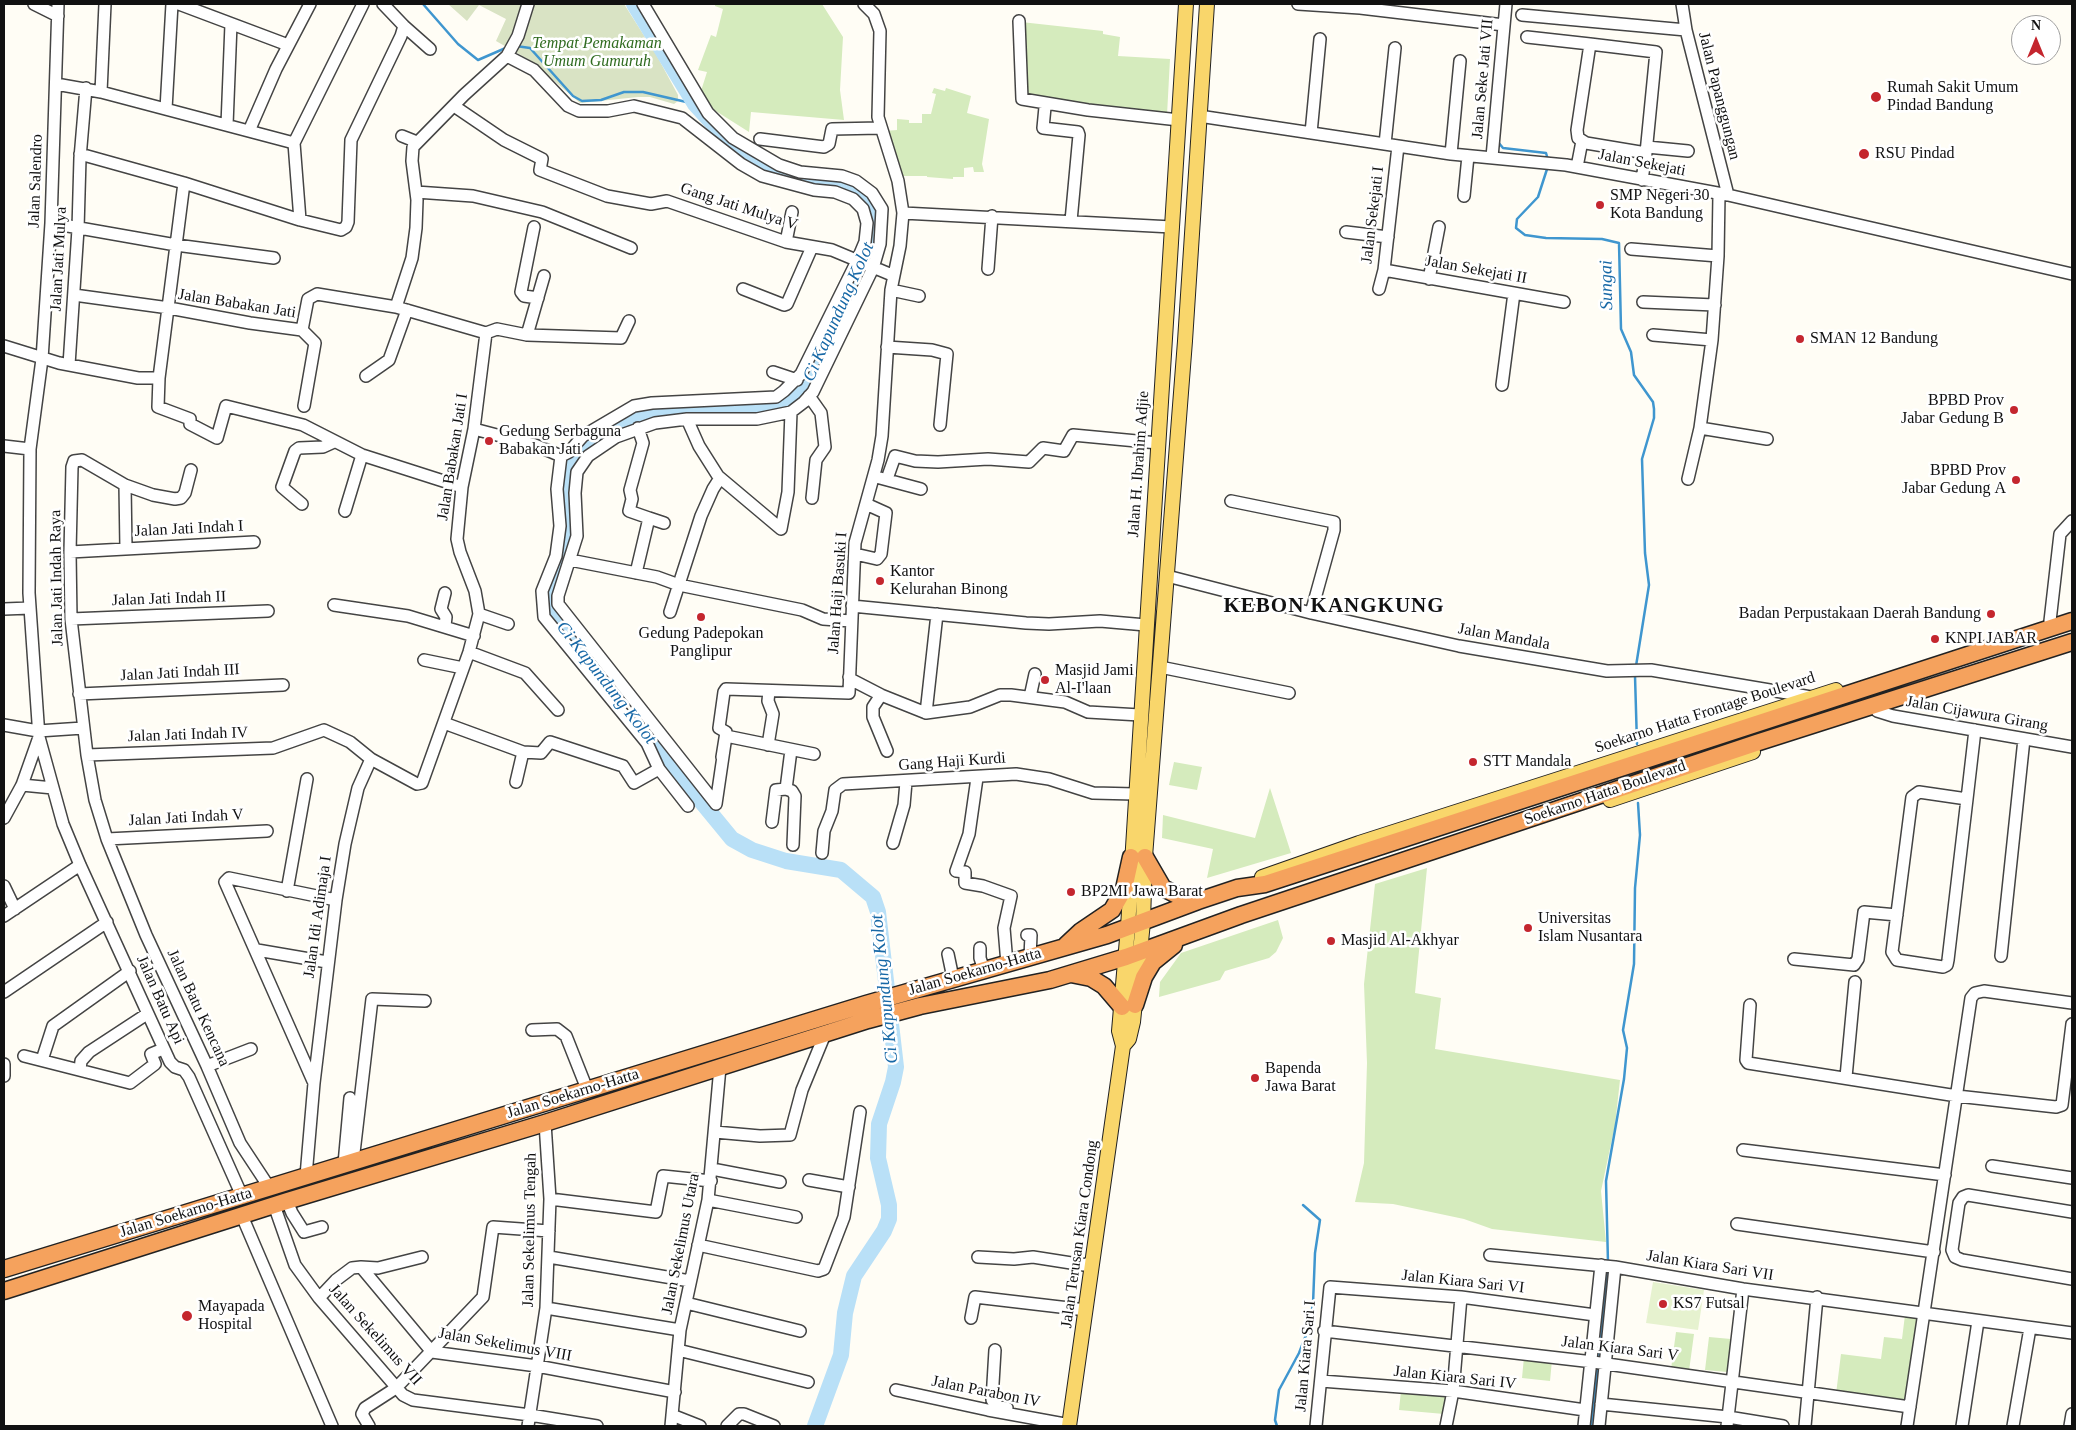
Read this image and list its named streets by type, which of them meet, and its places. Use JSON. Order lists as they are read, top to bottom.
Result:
{
  "streets": {
    "highway": ["Soekarno Hatta Boulevard", "Jalan Soekarno-Hatta"],
    "main road": ["Jalan H. Ibrahim Adjie", "Soekarno Hatta Frontage Boulevard", "Jalan Terusan Kiara Condong"],
    "street": [
      "Jalan Seke Jati VII",
      "Jalan Papanggungan",
      "Jalan Sekejati",
      "Jalan Salendro",
      "Gang Jati Mulya V",
      "Jalan Sekejati I",
      "Jalan Jati Mulya",
      "Jalan Sekejati II",
      "Jalan Babakan Jati",
      "Jalan Babakan Jati I",
      "Jalan Jati Indah I",
      "Jalan Jati Indah Raya",
      "Jalan Haji Basuki I",
      "Jalan Jati Indah II",
      "Jalan Mandala",
      "Jalan Jati Indah III",
      "Jalan Cijawura Girang",
      "Jalan Jati Indah IV",
      "Gang Haji Kurdi",
      "Jalan Jati Indah V",
      "Jalan Idi Adimaja I",
      "Jalan Batu Api",
      "Jalan Batu Kencana",
      "Jalan Sekelimus Tengah",
      "Jalan Sekelimus Utara",
      "Jalan Kiara Sari VII",
      "Jalan Kiara Sari VI",
      "Jalan Sekelimus VII",
      "Jalan Sekelimus VIII",
      "Jalan Kiara Sari V",
      "Jalan Kiara Sari I",
      "Jalan Kiara Sari IV",
      "Jalan Parabon IV"
    ]
  },
  "crossings": [
    ["Jalan Seke Jati VII", "Jalan Sekejati"],
    ["Jalan Papanggungan", "Jalan Sekejati"],
    ["Jalan Sekejati", "Jalan Sekejati I"],
    ["Jalan Sekejati", "Jalan H. Ibrahim Adjie"],
    ["Jalan Salendro", "Jalan Batu Api"],
    ["Gang Jati Mulya V", "Jalan Haji Basuki I"],
    ["Jalan Sekejati I", "Jalan Sekejati II"],
    ["Jalan Babakan Jati", "Jalan Babakan Jati I"],
    ["Jalan Babakan Jati I", "Jalan Jati Indah IV"],
    ["Jalan Babakan Jati I", "Jalan Idi Adimaja I"],
    ["Jalan H. Ibrahim Adjie", "Jalan Mandala"],
    ["Jalan H. Ibrahim Adjie", "Gang Haji Kurdi"],
    ["Jalan H. Ibrahim Adjie", "Soekarno Hatta Boulevard"],
    ["Jalan H. Ibrahim Adjie", "Jalan Soekarno-Hatta"],
    ["Jalan H. Ibrahim Adjie", "Jalan Terusan Kiara Condong"],
    ["Jalan Jati Indah I", "Jalan Jati Indah Raya"],
    ["Jalan Jati Indah Raya", "Jalan Jati Indah II"],
    ["Jalan Jati Indah Raya", "Jalan Jati Indah III"],
    ["Jalan Jati Indah Raya", "Jalan Jati Indah IV"],
    ["Jalan Jati Indah Raya", "Jalan Jati Indah V"],
    ["Jalan Jati Indah Raya", "Jalan Batu Kencana"],
    ["Jalan Mandala", "Soekarno Hatta Frontage Boulevard"],
    ["Soekarno Hatta Frontage Boulevard", "Soekarno Hatta Boulevard"],
    ["Jalan Jati Indah IV", "Jalan Idi Adimaja I"],
    ["Soekarno Hatta Boulevard", "Jalan Soekarno-Hatta"],
    ["Soekarno Hatta Boulevard", "Jalan Terusan Kiara Condong"],
    ["Jalan Jati Indah V", "Jalan Batu Kencana"],
    ["Jalan Idi Adimaja I", "Jalan Soekarno-Hatta"],
    ["Jalan Soekarno-Hatta", "Jalan Batu Api"],
    ["Jalan Soekarno-Hatta", "Jalan Batu Kencana"],
    ["Jalan Soekarno-Hatta", "Jalan Sekelimus Tengah"],
    ["Jalan Soekarno-Hatta", "Jalan Terusan Kiara Condong"],
    ["Jalan Soekarno-Hatta", "Jalan Sekelimus Utara"],
    ["Jalan Soekarno-Hatta", "Jalan Sekelimus VII"],
    ["Jalan Sekelimus Tengah", "Jalan Sekelimus VII"],
    ["Jalan Sekelimus Tengah", "Jalan Sekelimus VIII"],
    ["Jalan Terusan Kiara Condong", "Jalan Parabon IV"],
    ["Jalan Sekelimus Utara", "Jalan Sekelimus VIII"],
    ["Jalan Kiara Sari VI", "Jalan Kiara Sari I"],
    ["Jalan Kiara Sari V", "Jalan Kiara Sari I"],
    ["Jalan Kiara Sari I", "Jalan Kiara Sari IV"]
  ],
  "districts": ["KEBON KANGKUNG"],
  "water": ["Sungai", "Ci Kapundung Kolot"],
  "parks": ["Tempat Pemakaman Umum Gumuruh"],
  "places": [
    "Rumah Sakit Umum Pindad Bandung",
    "RSU Pindad",
    "SMP Negeri 30 Kota Bandung",
    "SMAN 12 Bandung",
    "BPBD Prov Jabar Gedung B",
    "Gedung Serbaguna Babakan Jati",
    "BPBD Prov Jabar Gedung A",
    "Kantor Kelurahan Binong",
    "Badan Perpustakaan Daerah Bandung",
    "Gedung Padepokan Panglipur",
    "KNPI JABAR",
    "Masjid Jami Al-I'laan",
    "STT Mandala",
    "BP2MI Jawa Barat",
    "Universitas Islam Nusantara",
    "Masjid Al-Akhyar",
    "Bapenda Jawa Barat",
    "KS7 Futsal",
    "Mayapada Hospital"
  ],
  "north": "top"
}
